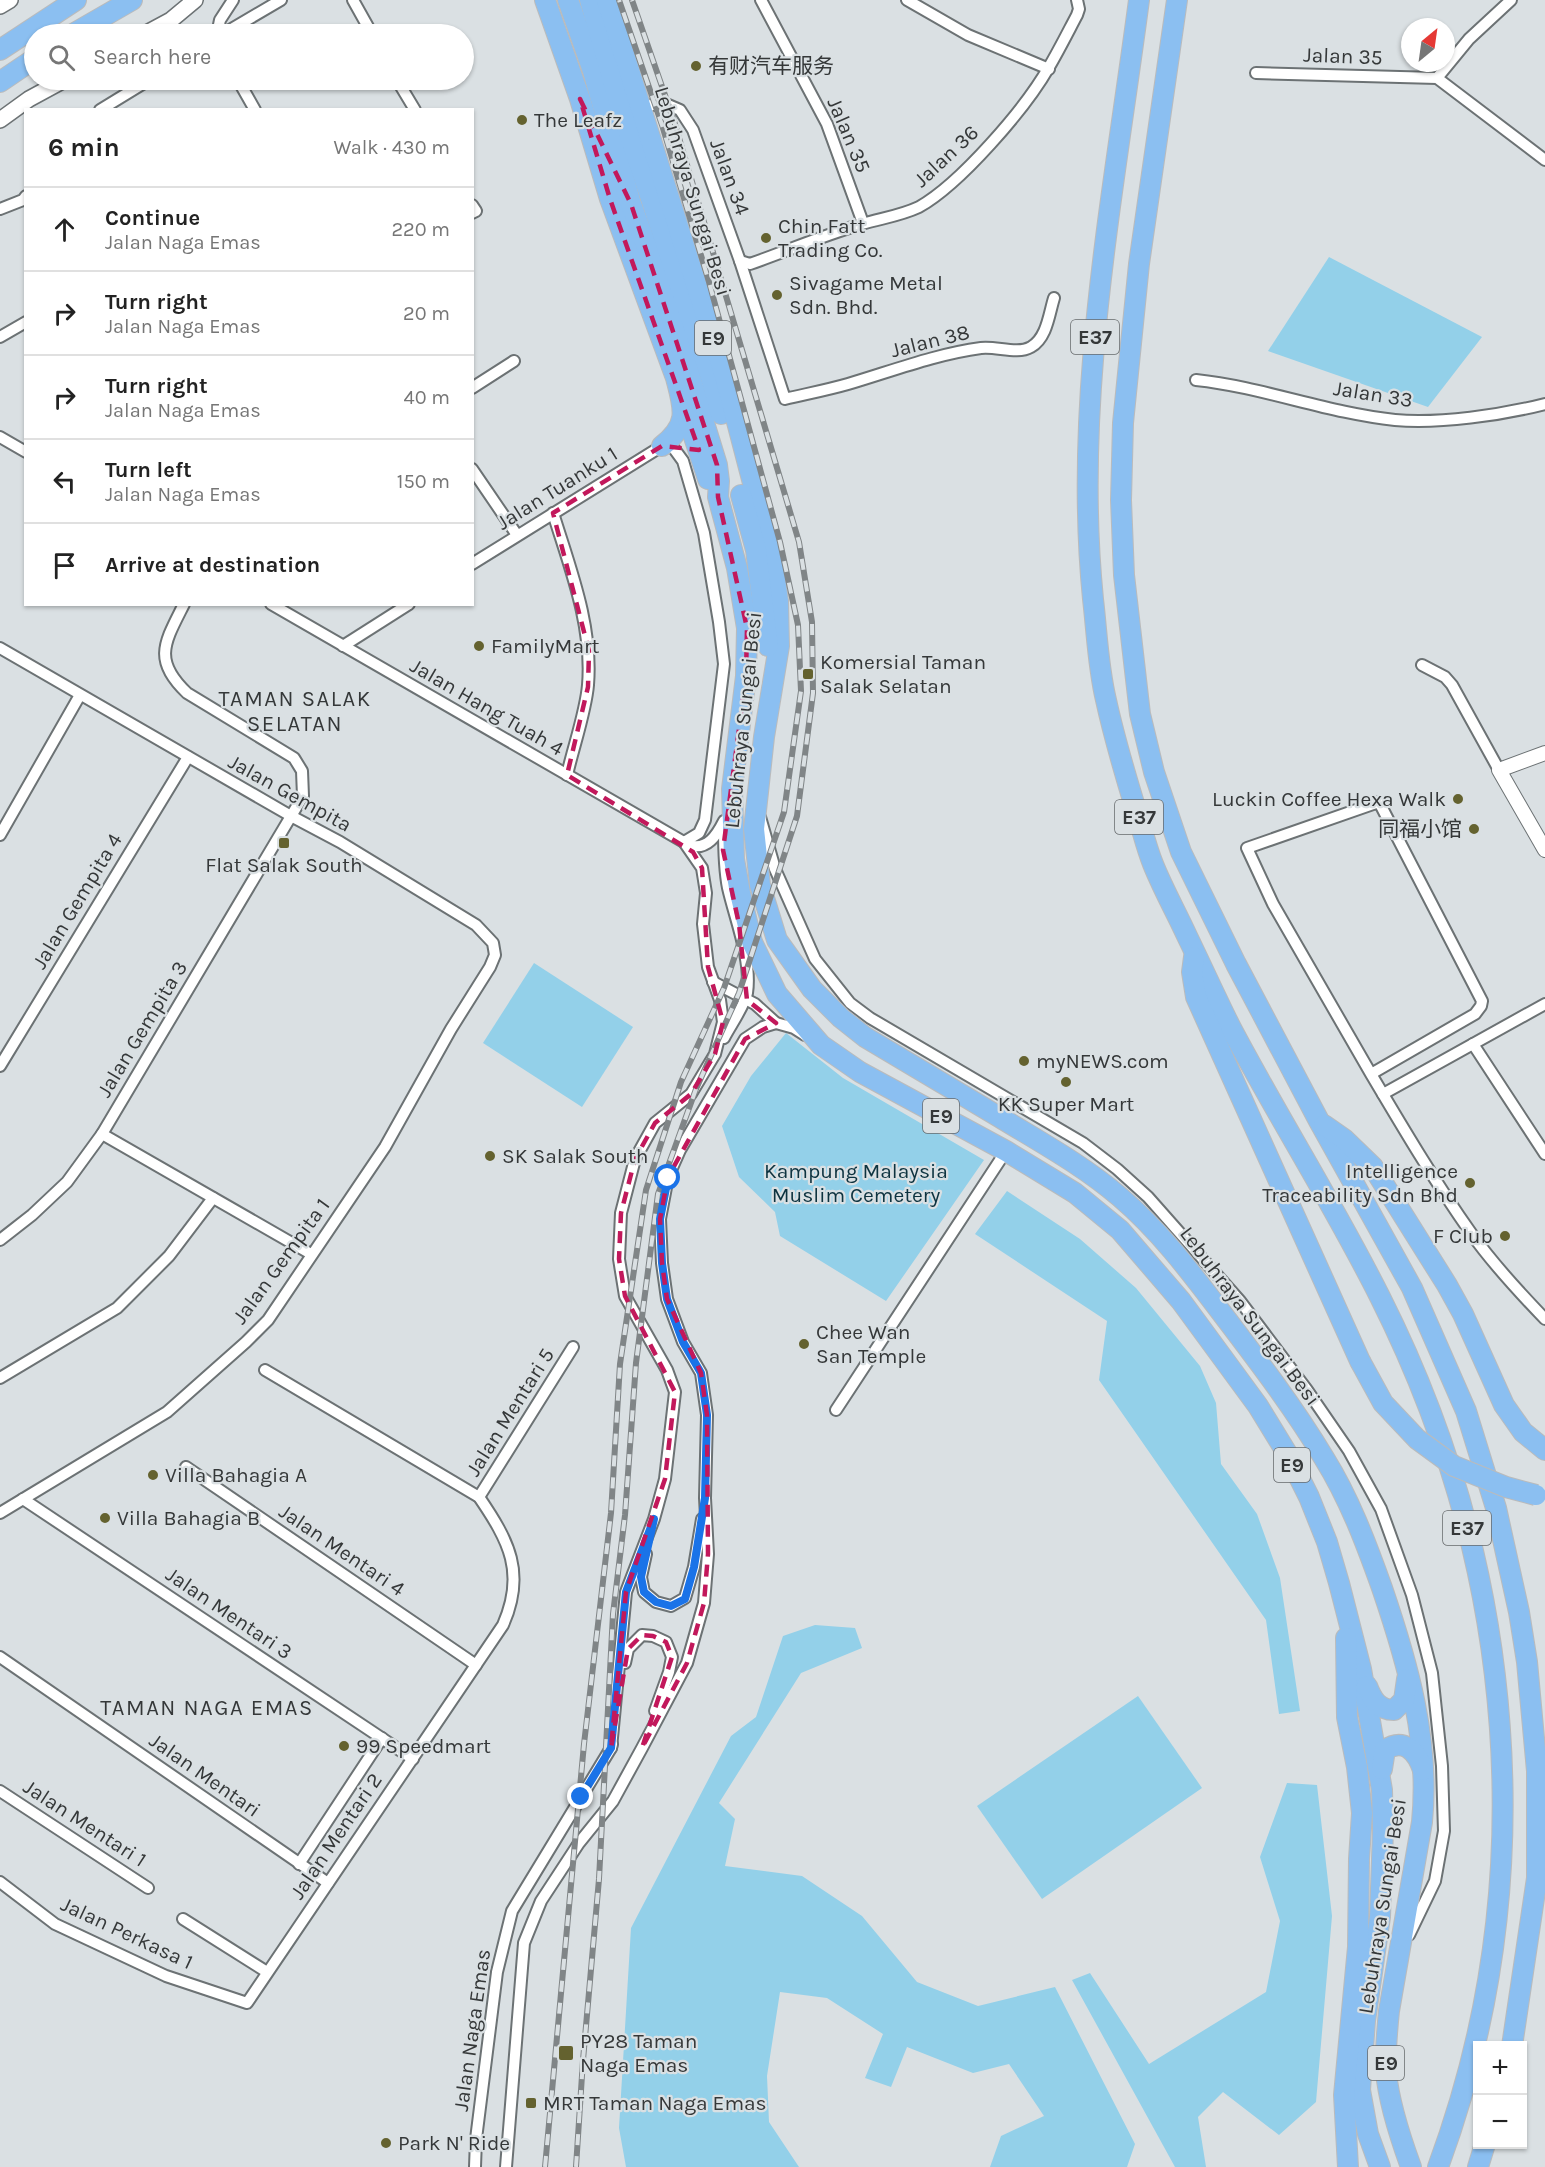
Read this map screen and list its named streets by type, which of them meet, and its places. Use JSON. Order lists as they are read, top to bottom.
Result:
{
  "streets": {
    "highway": ["Lebuhraya Sungai Besi", "E37", "E9"],
    "street": [
      "Jalan 35",
      "Jalan 36",
      "Jalan 34",
      "Jalan 38",
      "Jalan 33",
      "Jalan Tuanku 1",
      "Jalan Hang Tuah 4",
      "Jalan Gempita",
      "Jalan Gempita 4",
      "Jalan Gempita 3",
      "Jalan Gempita 1",
      "Jalan Mentari 5",
      "Jalan Mentari 4",
      "Jalan Mentari 3",
      "Jalan Mentari",
      "Jalan Mentari 1",
      "Jalan Mentari 2",
      "Jalan Perkasa 1",
      "Jalan Naga Emas"
    ]
  },
  "crossings": [
    ["Jalan 35", "Jalan 36"],
    ["Jalan 36", "Jalan 34"],
    ["Jalan 34", "Lebuhraya Sungai Besi"],
    ["Jalan 34", "Jalan 38"],
    ["Jalan Hang Tuah 4", "Jalan Naga Emas"],
    ["Jalan Gempita", "Jalan Gempita 4"],
    ["Jalan Gempita", "Jalan Gempita 3"],
    ["Jalan Gempita", "Jalan Gempita 1"],
    ["Jalan Gempita 1", "Jalan Mentari 3"],
    ["Jalan Mentari 5", "Jalan Mentari 2"],
    ["Jalan Mentari 4", "Jalan Mentari 2"],
    ["Jalan Mentari 3", "Jalan Mentari 2"],
    ["Jalan Mentari", "Jalan Mentari 2"],
    ["Jalan Mentari 2", "Jalan Perkasa 1"]
  ],
  "districts": ["TAMAN SALAK SELATAN", "TAMAN NAGA EMAS"],
  "parks": ["Kampung Malaysia Muslim Cemetery"],
  "places": {
    "other": [
      "有财汽车服务",
      "The Leafz",
      "Chin Fatt Trading Co.",
      "Sivagame Metal Sdn. Bhd.",
      "FamilyMart",
      "Luckin Coffee Hexa Walk",
      "同福小馆",
      "myNEWS.com",
      "KK Super Mart",
      "SK Salak South",
      "Intelligence Traceability Sdn Bhd",
      "F Club",
      "Chee Wan San Temple",
      "Villa Bahagia A",
      "Villa Bahagia B",
      "99 Speedmart",
      "Park N' Ride"
    ],
    "transit": [
      "Komersial Taman Salak Selatan",
      "Flat Salak South",
      "PY28 Taman Naga Emas",
      "MRT Taman Naga Emas"
    ]
  },
  "north": "top right",
  "page": {
    "search": "Search here",
    "heading": ["6 min", "Walk · 430 m"],
    "list": [
      ["Continue", "Jalan Naga Emas", "220 m"],
      ["Turn right", "Jalan Naga Emas", "20 m"],
      ["Turn right", "Jalan Naga Emas", "40 m"],
      ["Turn left", "Jalan Naga Emas", "150 m"],
      "Arrive at destination"
    ],
    "map_buttons": ["+", "−"]
  }
}
